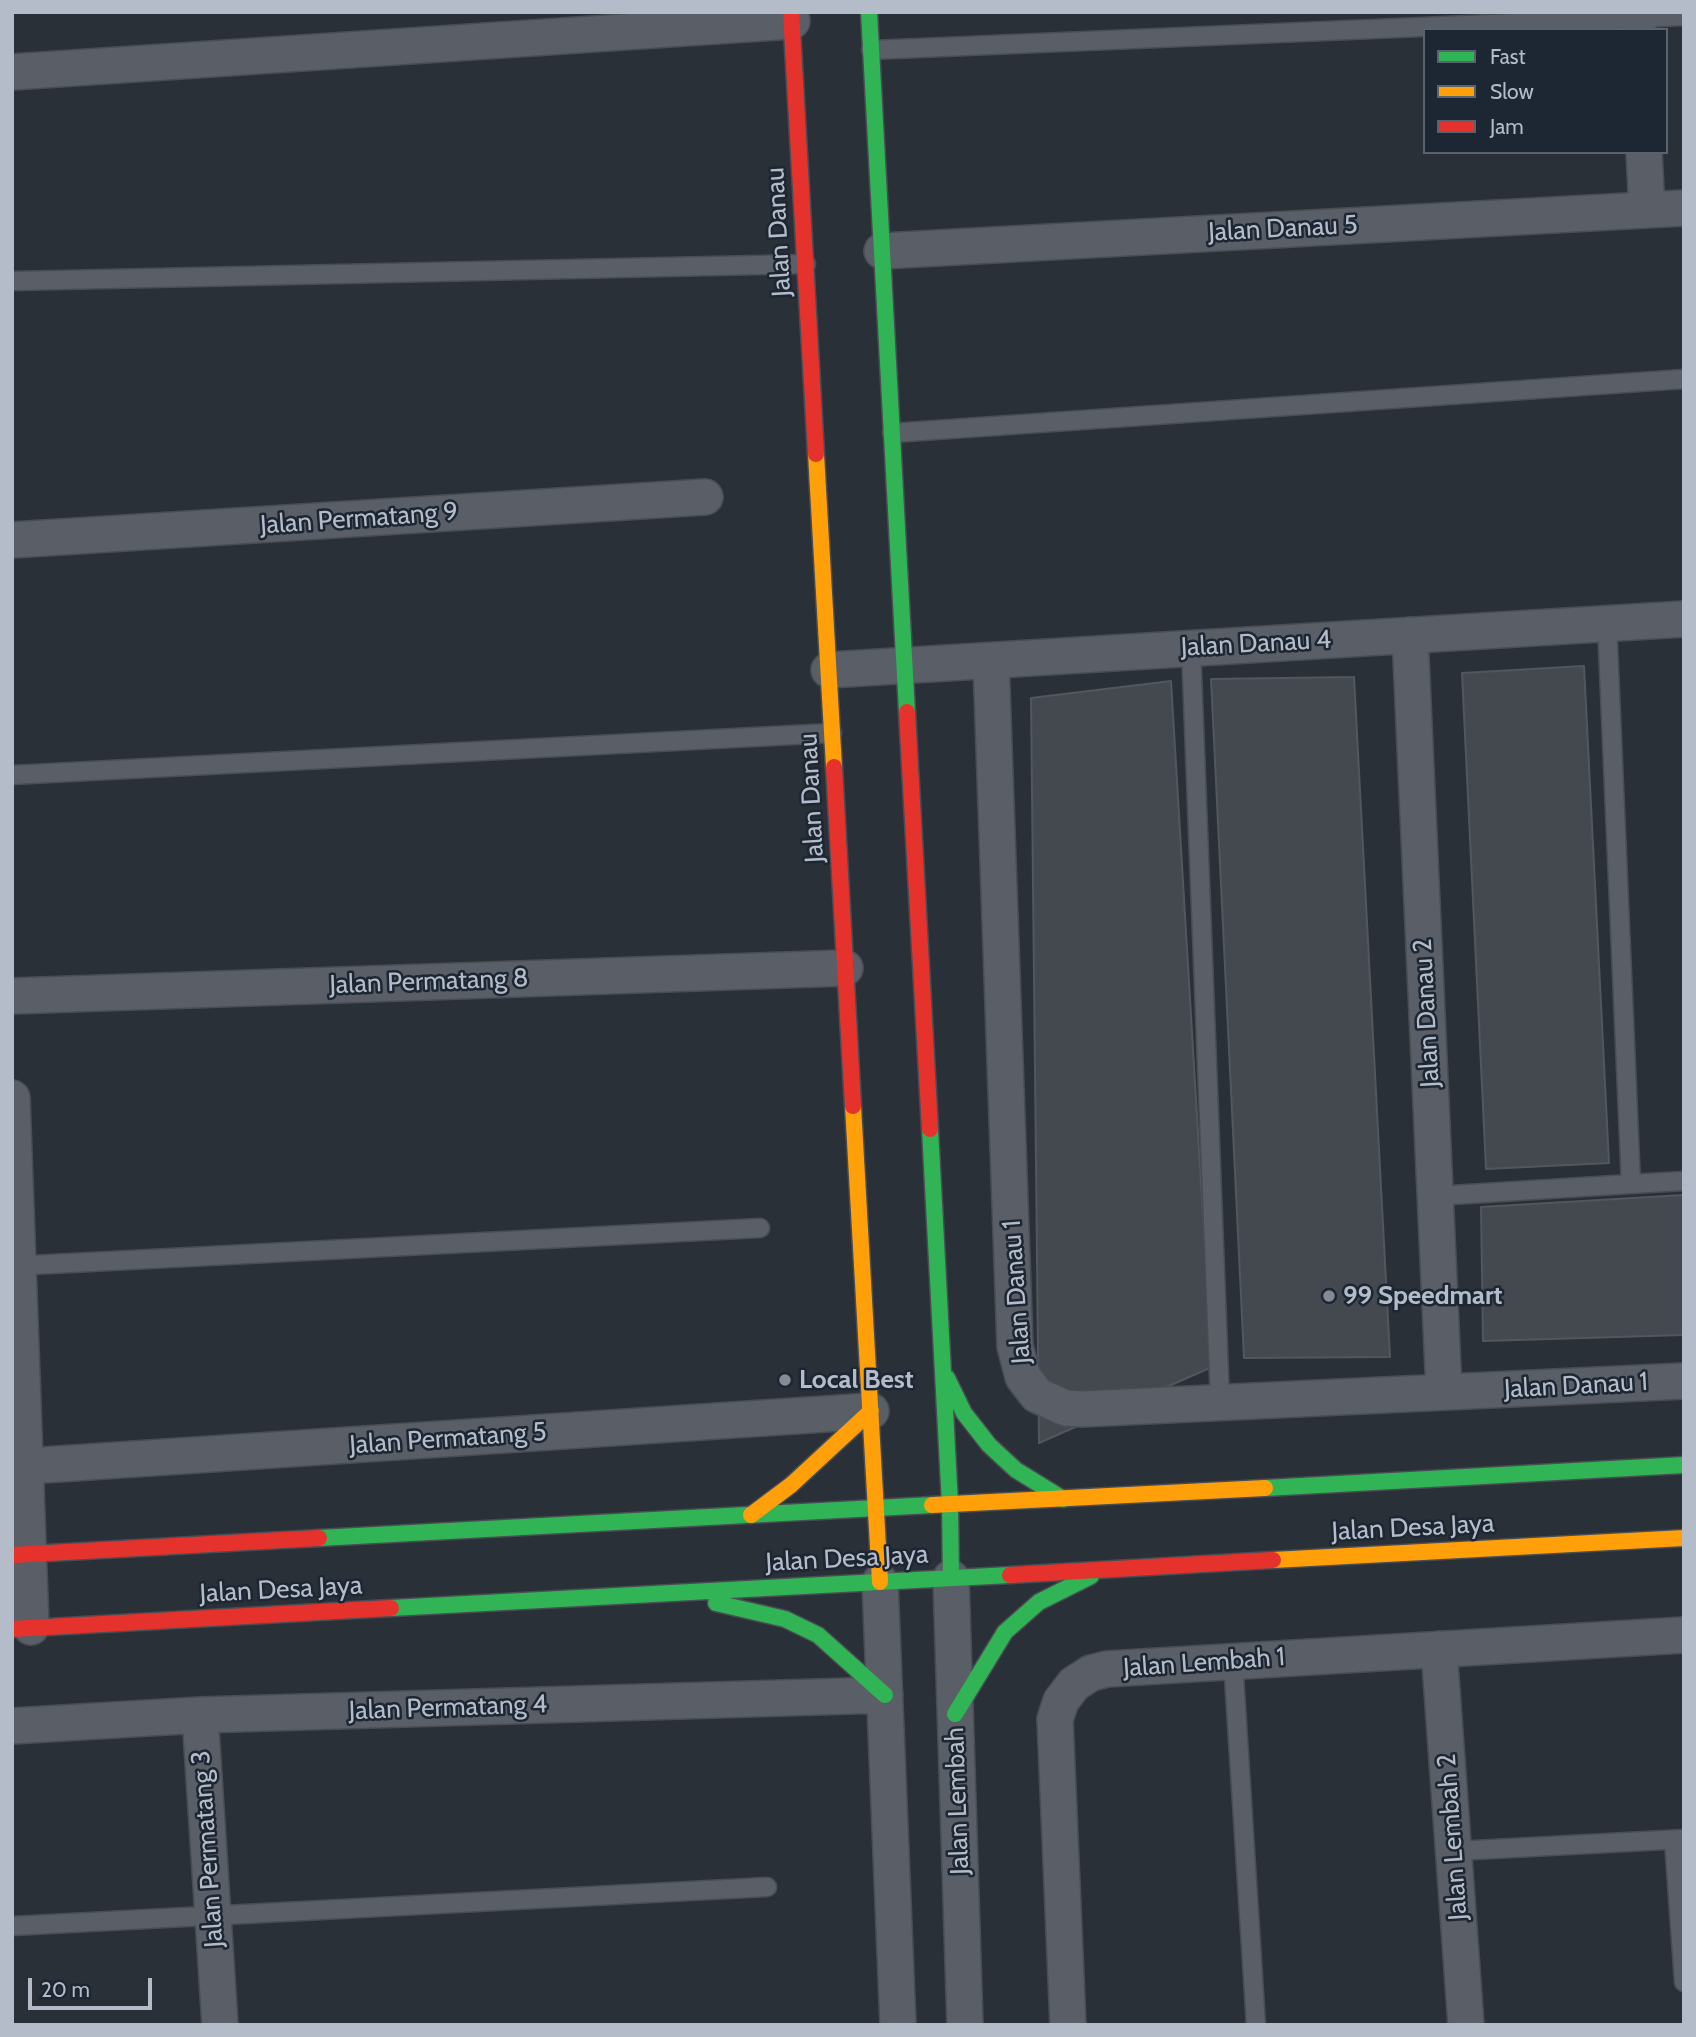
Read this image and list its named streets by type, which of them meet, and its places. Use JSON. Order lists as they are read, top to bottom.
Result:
{
  "streets": {
    "main road": ["Jalan Danau", "Jalan Desa Jaya"],
    "street": [
      "Jalan Danau 5",
      "Jalan Permatang 9",
      "Jalan Danau 4",
      "Jalan Permatang 8",
      "Jalan Danau 2",
      "Jalan Danau 1",
      "Jalan Permatang 5",
      "Jalan Lembah 1",
      "Jalan Permatang 4",
      "Jalan Lembah",
      "Jalan Lembah 2",
      "Jalan Permatang 3"
    ]
  },
  "crossings": [
    ["Jalan Danau", "Jalan Danau 4"],
    ["Jalan Danau", "Jalan Permatang 8"],
    ["Jalan Danau", "Jalan Permatang 5"],
    ["Jalan Danau", "Jalan Desa Jaya"],
    ["Jalan Danau 4", "Jalan Danau 2"],
    ["Jalan Danau 4", "Jalan Danau 1"],
    ["Jalan Danau 2", "Jalan Danau 1"],
    ["Jalan Desa Jaya", "Jalan Lembah"],
    ["Jalan Lembah 1", "Jalan Lembah 2"],
    ["Jalan Permatang 4", "Jalan Permatang 3"]
  ],
  "places": ["99 Speedmart", "Local Best"],
  "legend": ["Fast", "Slow", "Jam"],
  "scale_bar": "20 m"
}
